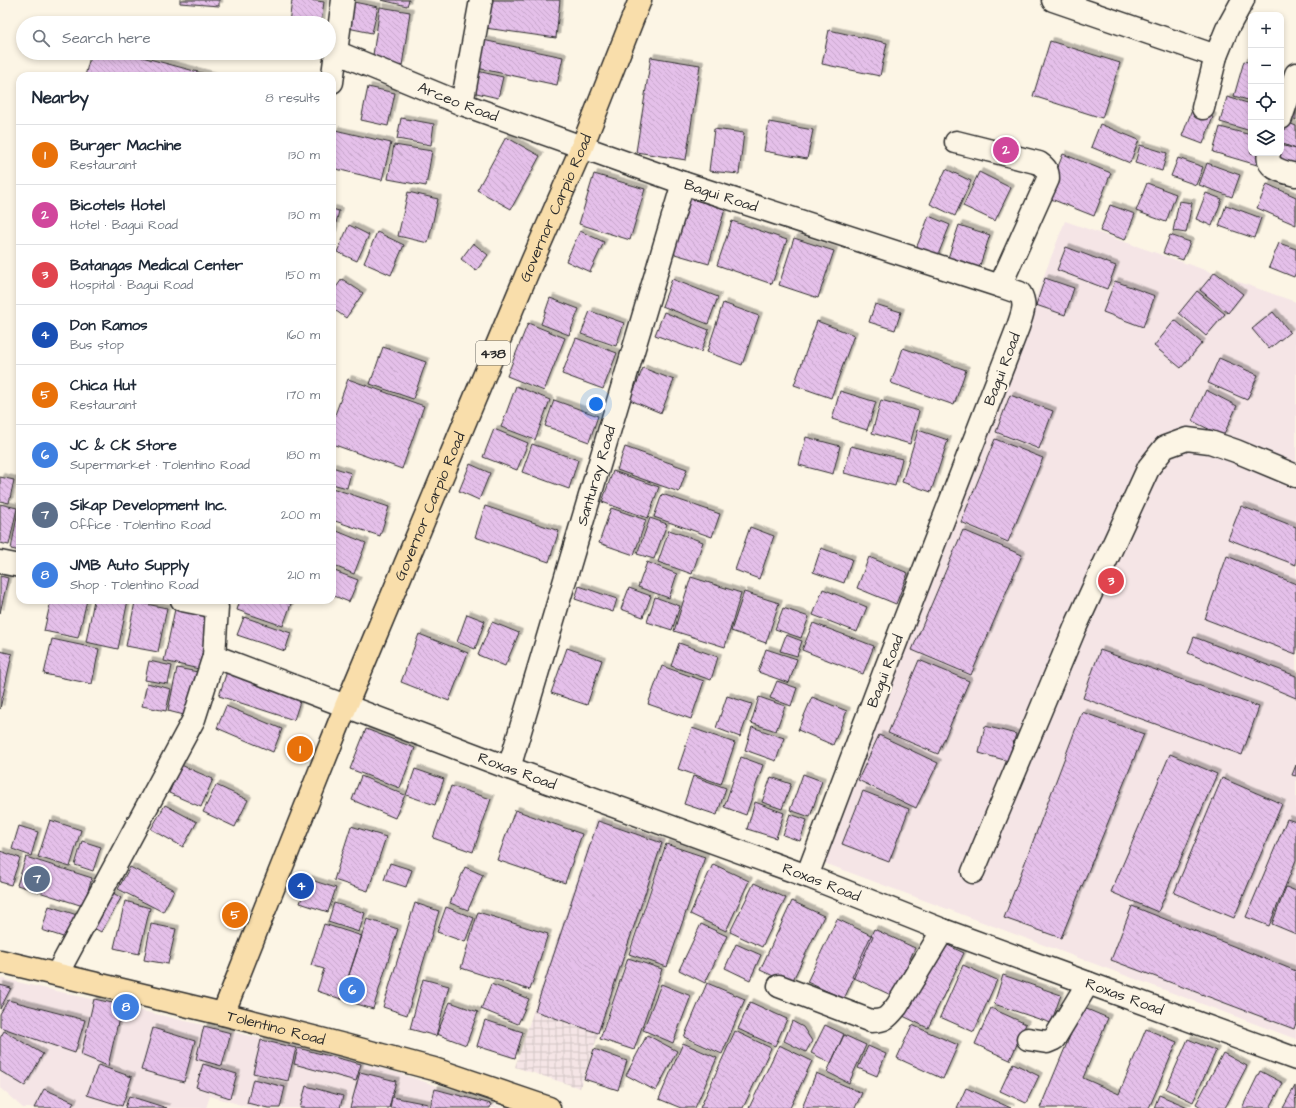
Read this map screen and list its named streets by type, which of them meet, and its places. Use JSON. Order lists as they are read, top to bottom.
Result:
{
  "streets": {
    "main road": ["Governor Carpio Road", "438", "Tolentino Road"],
    "street": [
      "Arceo Road",
      "Bagui Road",
      "Santuray Road",
      "Roxas Road"
    ]
  },
  "crossings": [
    ["Arceo Road", "Bagui Road"],
    ["Arceo Road", "Governor Carpio Road"],
    ["Bagui Road", "Governor Carpio Road"],
    ["Bagui Road", "Santuray Road"],
    ["Bagui Road", "Roxas Road"],
    ["Governor Carpio Road", "Roxas Road"],
    ["Governor Carpio Road", "Tolentino Road"],
    ["Santuray Road", "Roxas Road"]
  ],
  "page": {
    "map_buttons": ["+", "−"],
    "search": "Search here",
    "heading": ["Nearby", "8 results"],
    "list": [
      {
        "mark": "1",
        "name": "Burger Machine",
        "note": "Restaurant",
        "value": "130 m"
      },
      {
        "mark": "2",
        "name": "Bicotels Hotel",
        "note": "Hotel · Bagui Road",
        "value": "130 m"
      },
      {
        "mark": "3",
        "name": "Batangas Medical Center",
        "note": "Hospital · Bagui Road",
        "value": "150 m"
      },
      {
        "mark": "4",
        "name": "Don Ramos",
        "note": "Bus stop",
        "value": "160 m"
      },
      {
        "mark": "5",
        "name": "Chica Hut",
        "note": "Restaurant",
        "value": "170 m"
      },
      {
        "mark": "6",
        "name": "JC & CK Store",
        "note": "Supermarket · Tolentino Road",
        "value": "180 m"
      },
      {
        "mark": "7",
        "name": "Sikap Development Inc.",
        "note": "Office · Tolentino Road",
        "value": "200 m"
      },
      {
        "mark": "8",
        "name": "JMB Auto Supply",
        "note": "Shop · Tolentino Road",
        "value": "210 m"
      }
    ],
    "pins": [
      "2",
      "3",
      "1",
      "7",
      "4",
      "5",
      "6",
      "8"
    ]
  }
}
